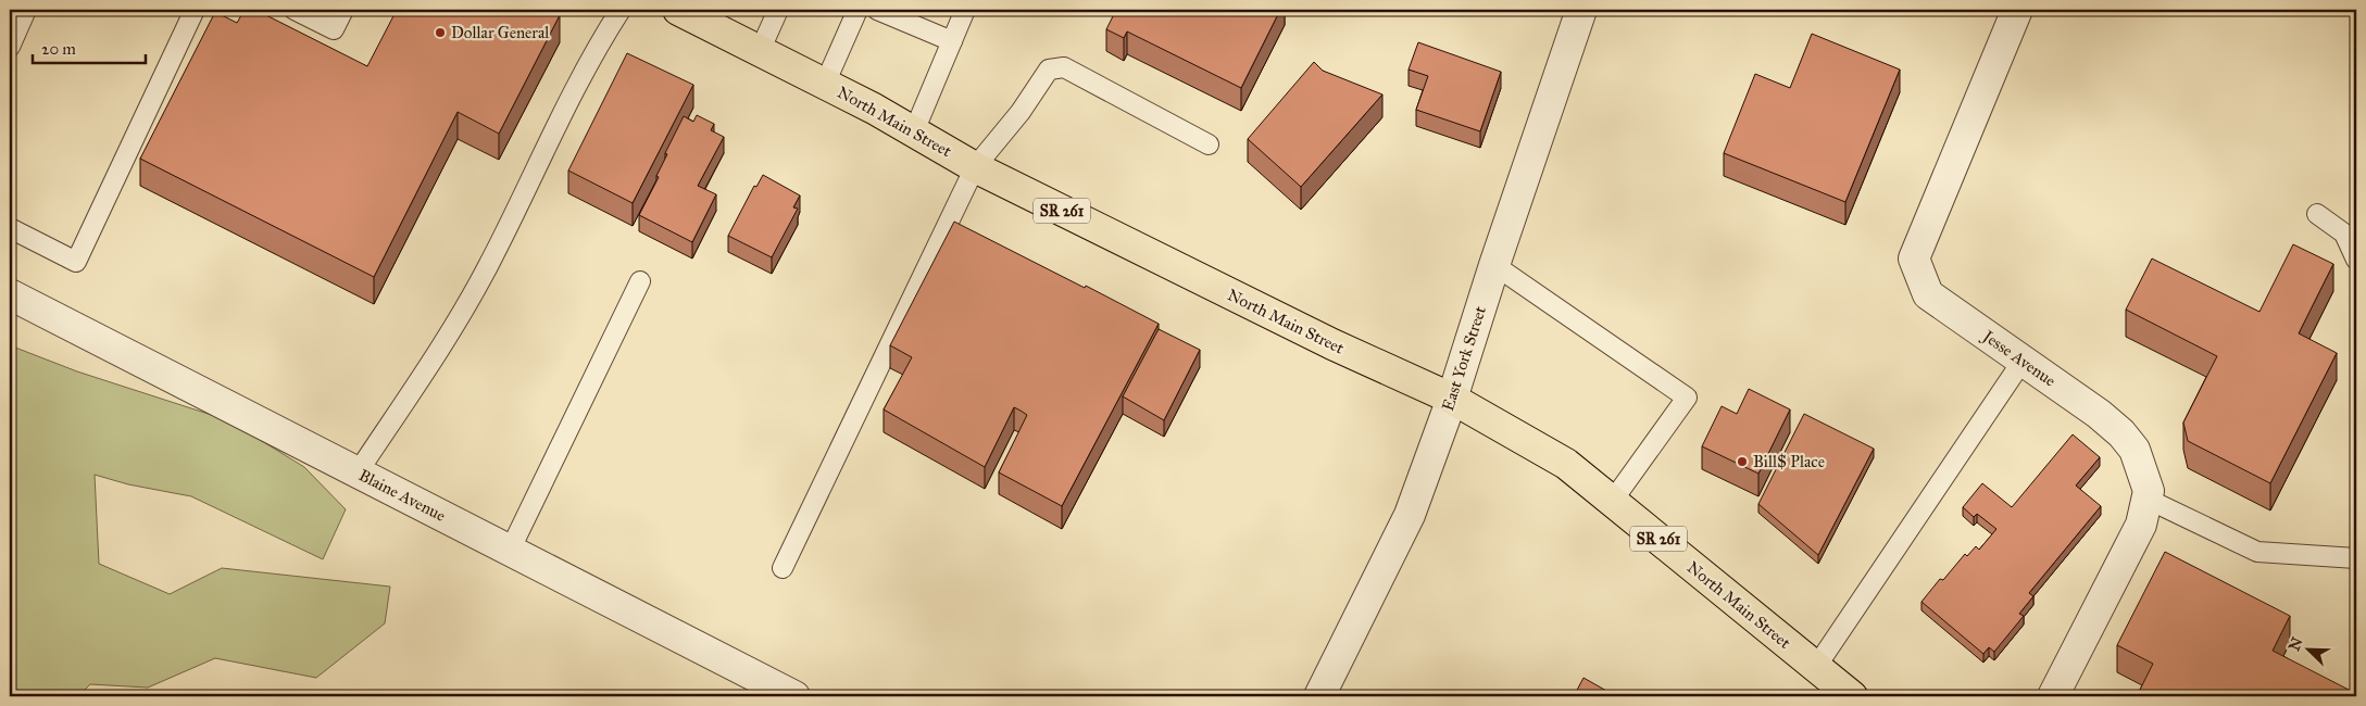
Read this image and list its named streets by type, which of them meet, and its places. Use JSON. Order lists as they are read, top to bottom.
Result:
{
  "streets": {
    "main road": ["North Main Street", "SR 261"],
    "street": ["East York Street", "Jesse Avenue", "Blaine Avenue"]
  },
  "crossings": [
    ["North Main Street", "East York Street"]
  ],
  "places": ["Dollar General", "Bill$ Place"],
  "scale_bar": "20 m",
  "north": "top left"
}
